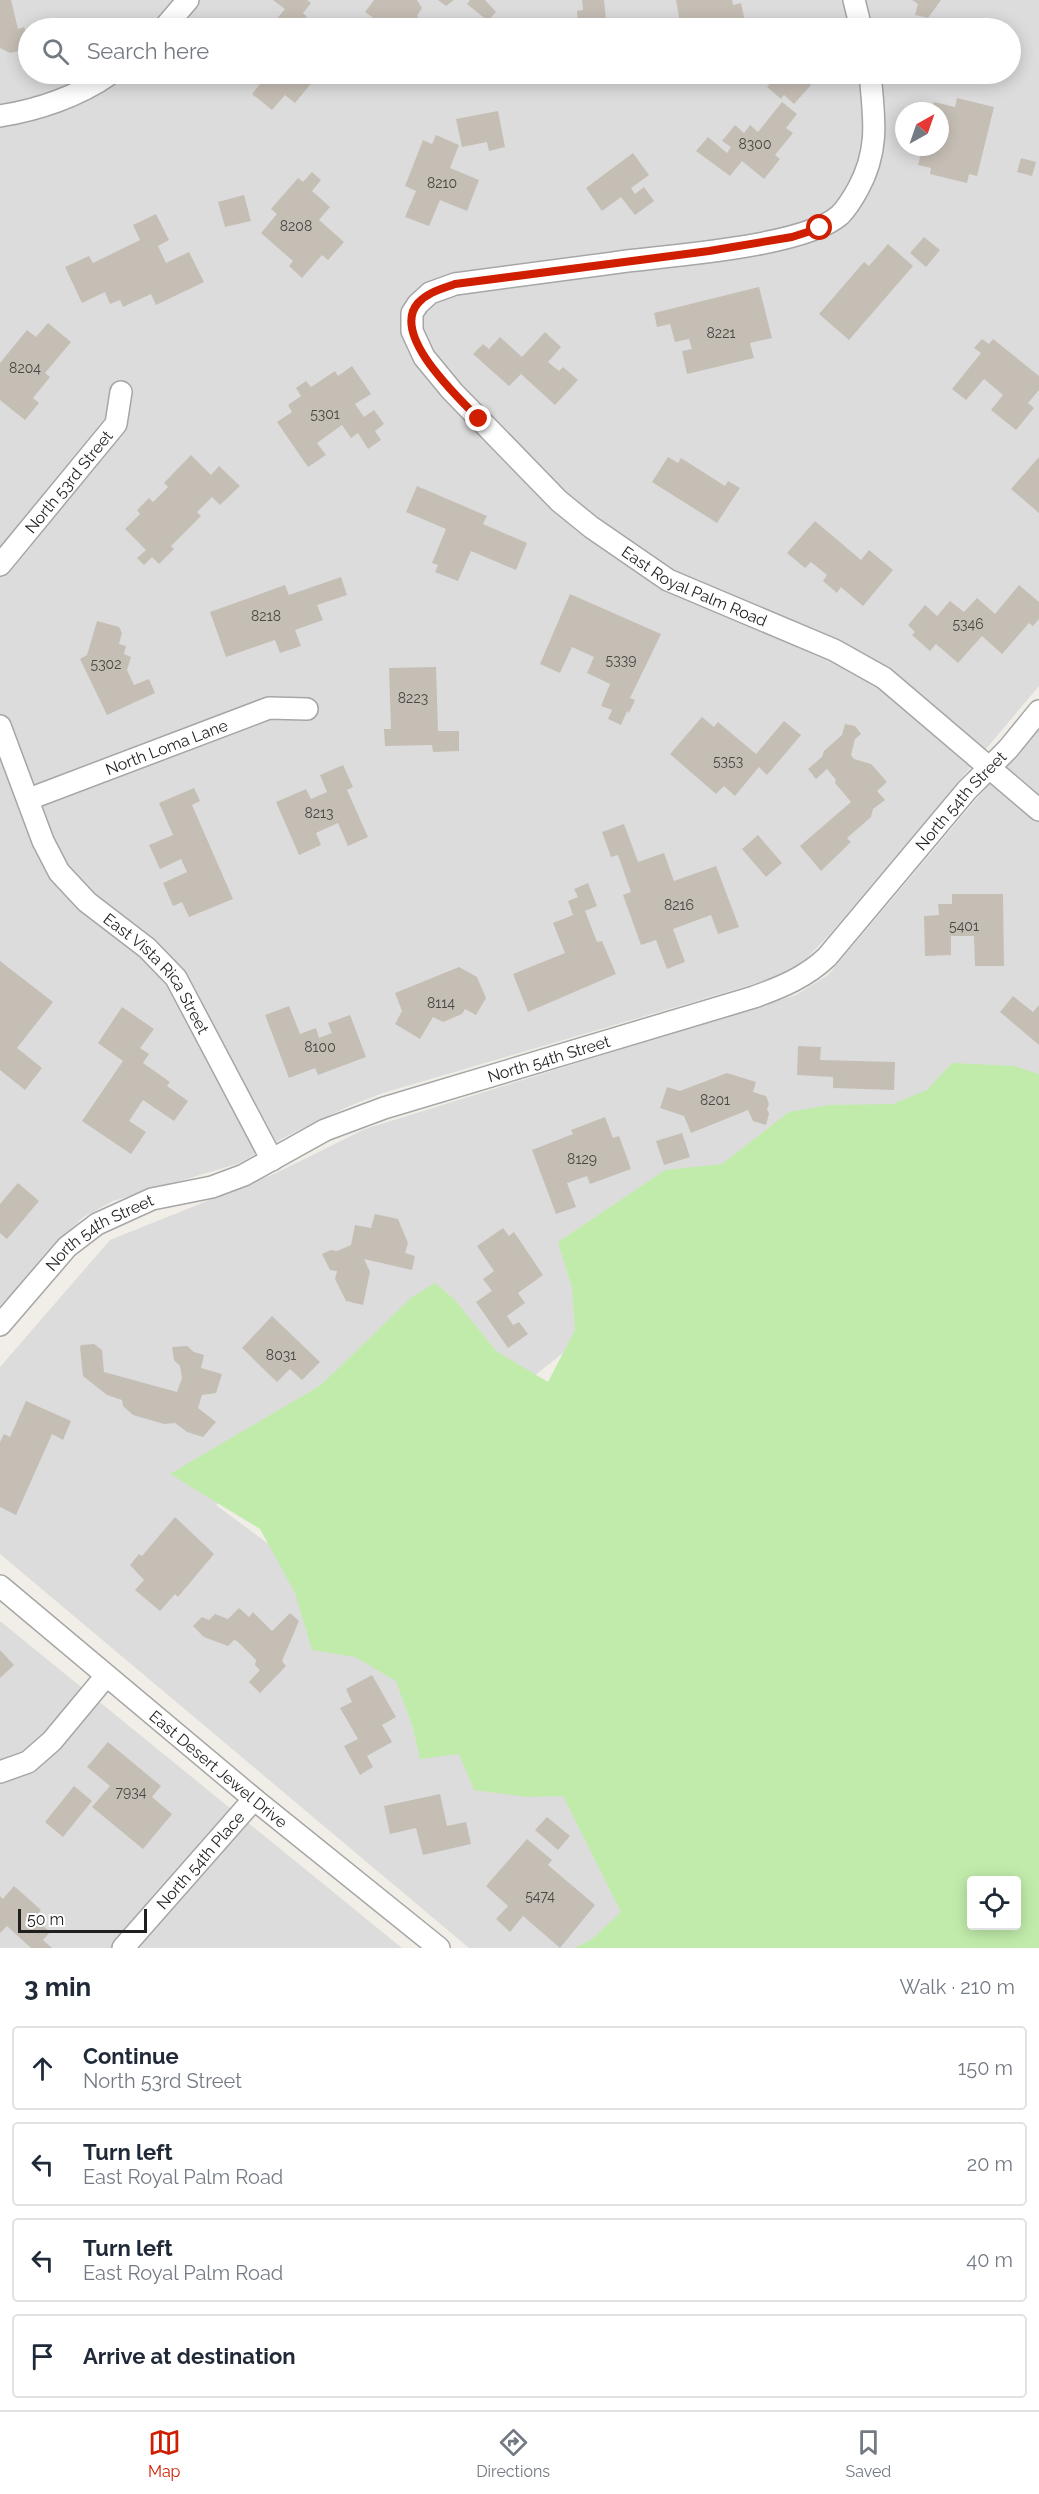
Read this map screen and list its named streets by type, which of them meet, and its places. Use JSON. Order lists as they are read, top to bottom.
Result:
{
  "streets": {
    "street": [
      "North 53rd Street",
      "East Royal Palm Road",
      "North Loma Lane",
      "North 54th Street",
      "East Vista Rica Street",
      "East Desert Jewel Drive",
      "North 54th Place"
    ]
  },
  "crossings": [
    ["East Royal Palm Road", "North 54th Street"],
    ["North Loma Lane", "East Vista Rica Street"],
    ["North 54th Street", "East Vista Rica Street"],
    ["East Desert Jewel Drive", "North 54th Place"]
  ],
  "house_numbers": [
    "8300",
    "8210",
    "8208",
    "8221",
    "8204",
    "5301",
    "8218",
    "5346",
    "5339",
    "5302",
    "8223",
    "5353",
    "8213",
    "8216",
    "5401",
    "8114",
    "8100",
    "8201",
    "8129",
    "8031",
    "7934",
    "5474"
  ],
  "scale_bar": "50 m",
  "north": "top right",
  "page": {
    "search": "Search here",
    "scale": "50 m",
    "heading": ["3 min", "Walk · 210 m"],
    "list": [
      ["Continue", "North 53rd Street", "150 m"],
      ["Turn left", "East Royal Palm Road", "20 m"],
      ["Turn left", "East Royal Palm Road", "40 m"],
      "Arrive at destination"
    ],
    "nav": ["Map", "Directions", "Saved"]
  }
}
